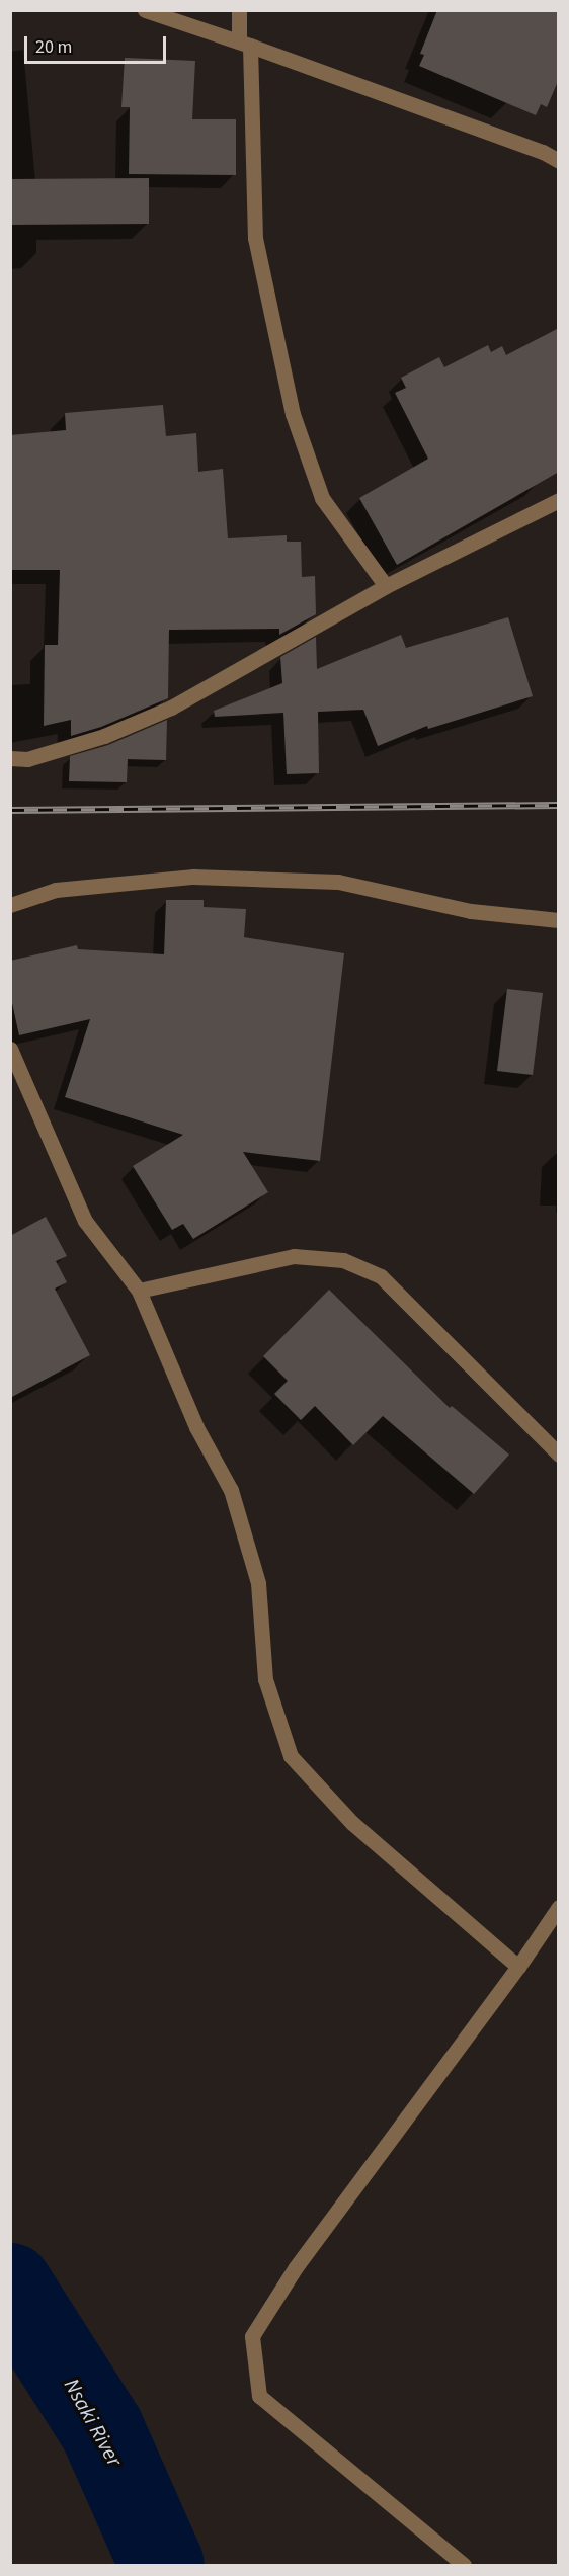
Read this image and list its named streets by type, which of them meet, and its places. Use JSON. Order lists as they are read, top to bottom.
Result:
{
  "water": ["Nsaki River"],
  "scale_bar": "20 m"
}
